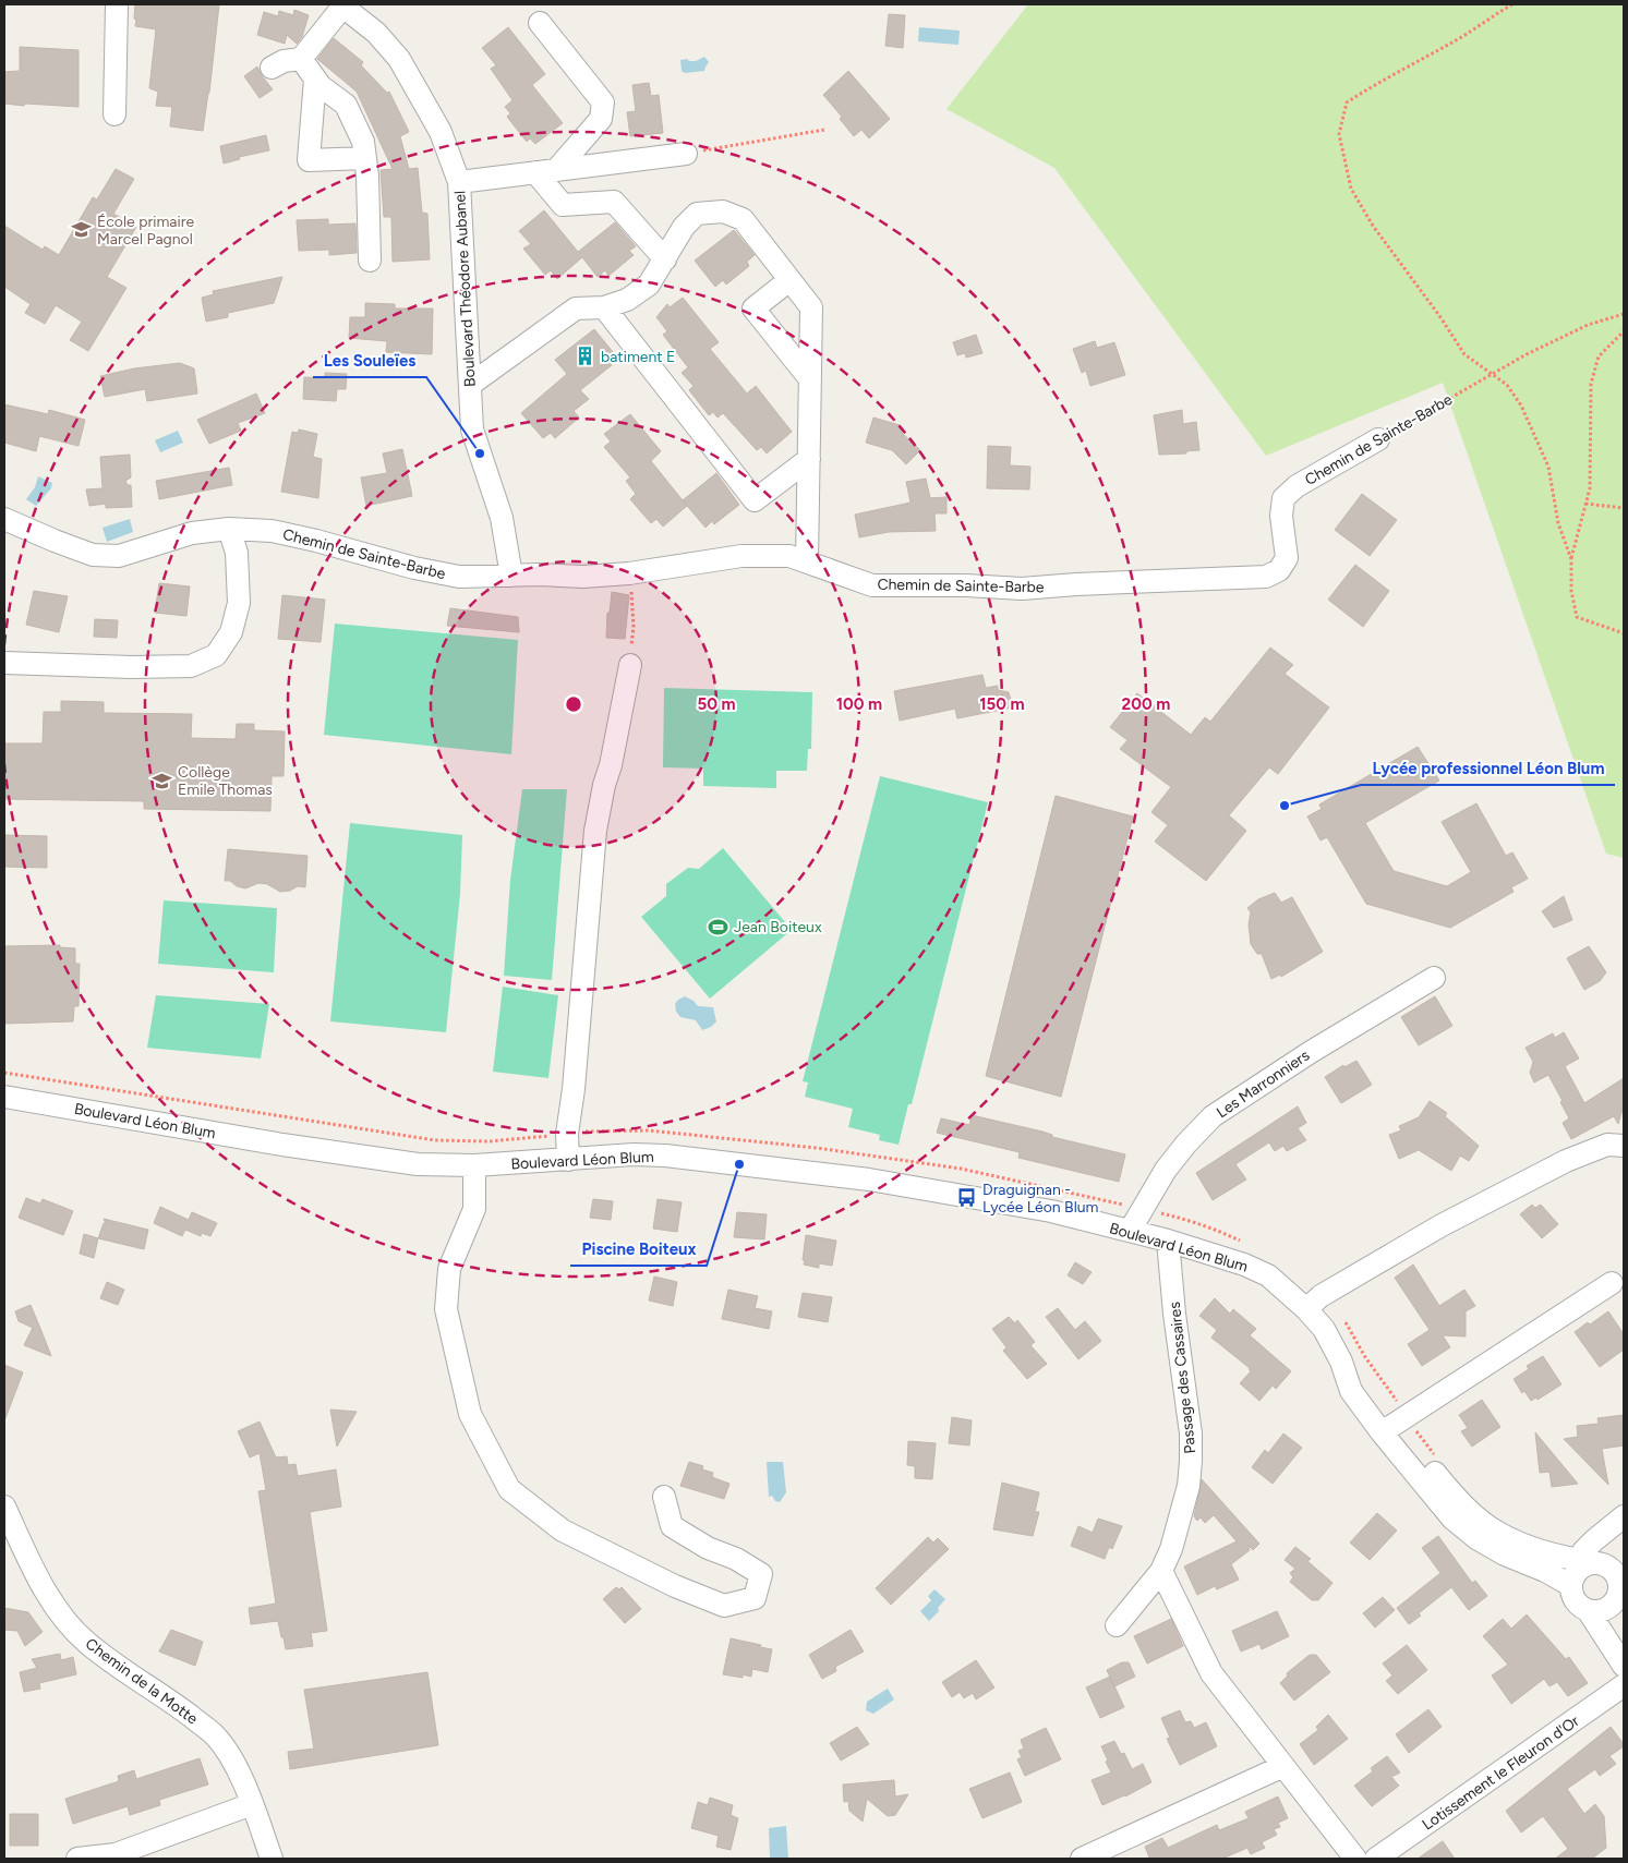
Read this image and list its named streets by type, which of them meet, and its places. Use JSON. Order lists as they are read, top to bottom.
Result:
{
  "streets": {
    "street": [
      "Boulevard Théodore Aubanel",
      "Chemin de Sainte-Barbe",
      "Les Marronniers",
      "Boulevard Léon Blum",
      "Passage des Cassaires",
      "Chemin de la Motte",
      "Lotissement le Fleuron d'Or"
    ]
  },
  "crossings": [
    ["Boulevard Théodore Aubanel", "Chemin de Sainte-Barbe"],
    ["Les Marronniers", "Boulevard Léon Blum"],
    ["Boulevard Léon Blum", "Passage des Cassaires"]
  ],
  "places": {
    "school or university": ["École primaire Marcel Pagnol", "Collège Emile Thomas"],
    "building": ["batiment E"],
    "other": ["Les Souleïes", "Lycée professionnel Léon Blum", "Piscine Boiteux"],
    "sports": ["Jean Boiteux"],
    "bus stop": ["Draguignan - Lycée Léon Blum"]
  },
  "rings": [
    "50 m",
    "100 m",
    "150 m",
    "200 m"
  ]
}
